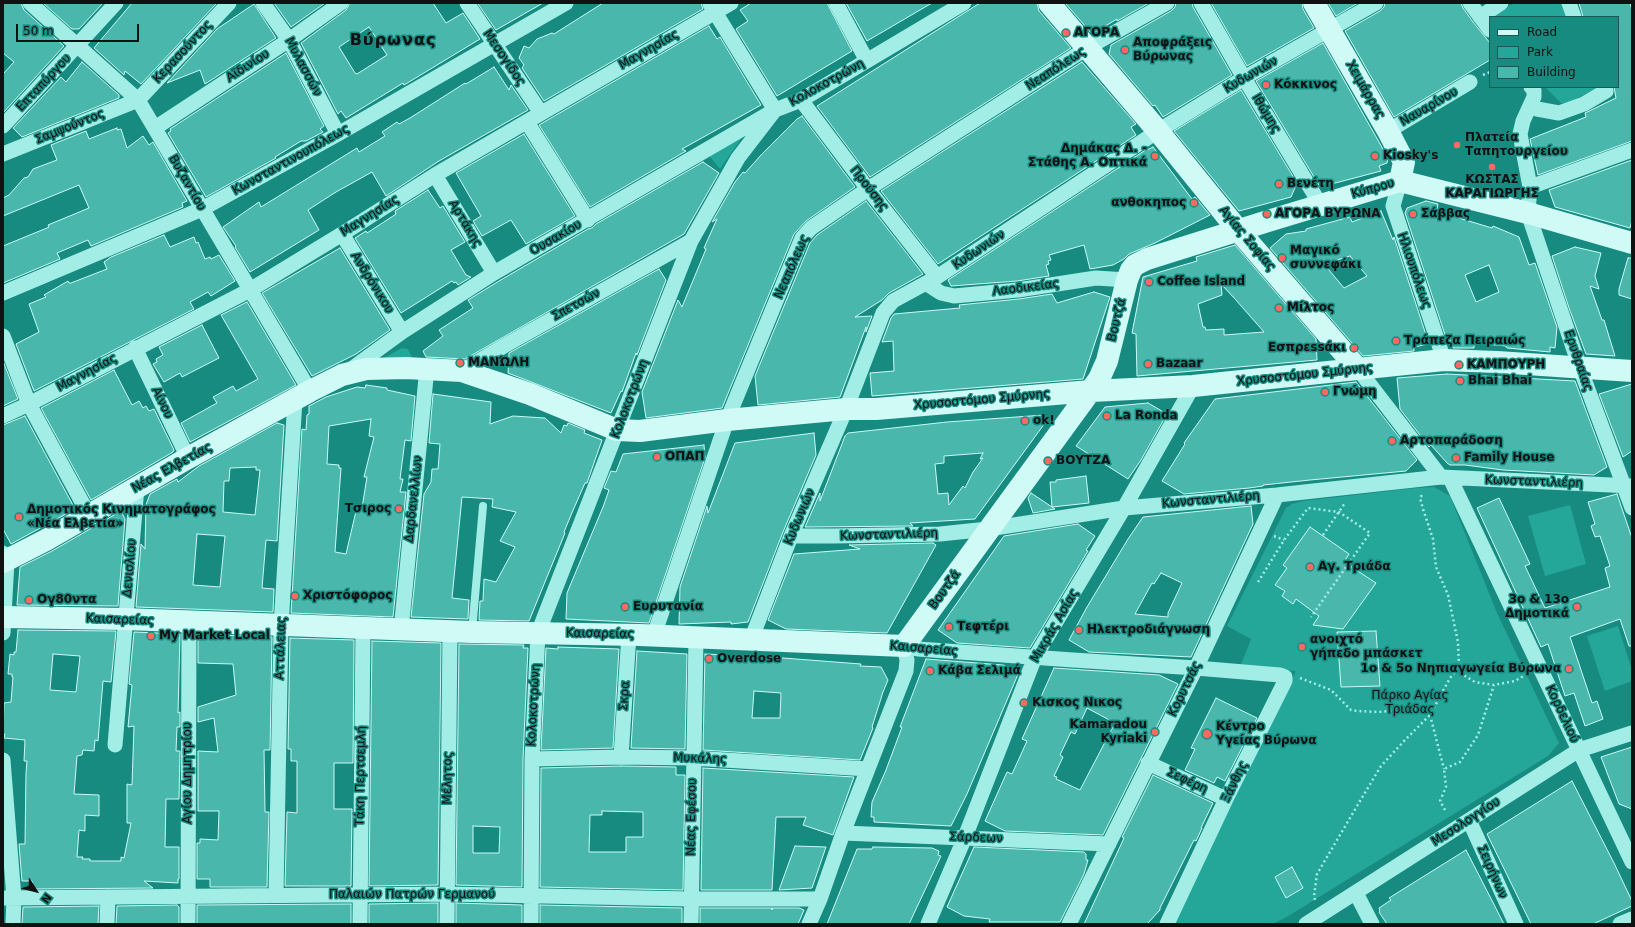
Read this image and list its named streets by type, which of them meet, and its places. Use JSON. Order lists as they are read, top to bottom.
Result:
{
  "streets": {
    "street": [
      "Μαγνησίας",
      "Κερασούντος",
      "Μεσογίδος",
      "Αϊδινίου",
      "Μυλασσών",
      "Νεαπόλεως",
      "Κυδωνιών",
      "Επταπύργου",
      "Κολοκοτρώνη",
      "Χειμάρρας",
      "Ναυαρίνου",
      "Ιθώμης",
      "Σαμψούντος",
      "Κωνσταντινουπόλεως",
      "Βυζαντίου",
      "Προύσης",
      "Κύπρου",
      "Αρτάκης",
      "Ουσακίου",
      "Αγίας Σοφίας",
      "Ηλιουπόλεως",
      "Ανδρόνικου",
      "Λαοδικείας",
      "Σπετσών",
      "Βουτζά",
      "Ερυθραίας",
      "Χρυσοστόμου Σμύρνης",
      "Αίνου",
      "Νέας Ελβετίας",
      "Κωνσταντιλιέρη",
      "Δαρδανελλίων",
      "Δενισλίου",
      "Καισαρείας",
      "Μικράς Ασίας",
      "Αττάλειας",
      "Κορυτσάς",
      "Σκρα",
      "Κορδελιού",
      "Μυκάλης",
      "Αγίου Δημητρίου",
      "Τάκη Περτσεμλή",
      "Μέλητος",
      "Σεφέρη",
      "Ξάνθης",
      "Νέας Εφέσου",
      "Μεσολογγίου",
      "Σάρδεων",
      "Σειρήνων",
      "Παλαιών Πατρών Γερμανού"
    ]
  },
  "crossings": [
    ["Μαγνησίας", "Μεσογίδος"],
    ["Μαγνησίας", "Βυζαντίου"],
    ["Μαγνησίας", "Αρτάκης"],
    ["Μαγνησίας", "Ανδρόνικου"],
    ["Μαγνησίας", "Αίνου"],
    ["Κερασούντος", "Σαμψούντος"],
    ["Κερασούντος", "Βυζαντίου"],
    ["Μεσογίδος", "Κωνσταντινουπόλεως"],
    ["Αϊδινίου", "Μυλασσών"],
    ["Αϊδινίου", "Βυζαντίου"],
    ["Μυλασσών", "Κωνσταντινουπόλεως"],
    ["Νεαπόλεως", "Προύσης"],
    ["Νεαπόλεως", "Αγίας Σοφίας"],
    ["Νεαπόλεως", "Χρυσοστόμου Σμύρνης"],
    ["Νεαπόλεως", "Καισαρείας"],
    ["Κυδωνιών", "Χειμάρρας"],
    ["Κυδωνιών", "Ιθώμης"],
    ["Κυδωνιών", "Προύσης"],
    ["Κυδωνιών", "Αγίας Σοφίας"],
    ["Κυδωνιών", "Λαοδικείας"],
    ["Κυδωνιών", "Χρυσοστόμου Σμύρνης"],
    ["Κυδωνιών", "Κωνσταντιλιέρη"],
    ["Κυδωνιών", "Καισαρείας"],
    ["Επταπύργου", "Βυζαντίου"],
    ["Κολοκοτρώνη", "Προύσης"],
    ["Κολοκοτρώνη", "Ουσακίου"],
    ["Κολοκοτρώνη", "Σπετσών"],
    ["Κολοκοτρώνη", "Χρυσοστόμου Σμύρνης"],
    ["Κολοκοτρώνη", "Καισαρείας"],
    ["Κολοκοτρώνη", "Μυκάλης"],
    ["Κολοκοτρώνη", "Παλαιών Πατρών Γερμανού"],
    ["Χειμάρρας", "Ναυαρίνου"],
    ["Χειμάρρας", "Κύπρου"],
    ["Χειμάρρας", "Ηλιουπόλεως"],
    ["Ιθώμης", "Κύπρου"],
    ["Σαμψούντος", "Βυζαντίου"],
    ["Κωνσταντινουπόλεως", "Βυζαντίου"],
    ["Βυζαντίου", "Νέας Ελβετίας"],
    ["Βυζαντίου", "Αττάλειας"],
    ["Προύσης", "Λαοδικείας"],
    ["Κύπρου", "Αγίας Σοφίας"],
    ["Κύπρου", "Ηλιουπόλεως"],
    ["Κύπρου", "Λαοδικείας"],
    ["Κύπρου", "Βουτζά"],
    ["Κύπρου", "Ερυθραίας"],
    ["Αρτάκης", "Ουσακίου"],
    ["Ουσακίου", "Ανδρόνικου"],
    ["Ουσακίου", "Χρυσοστόμου Σμύρνης"],
    ["Ουσακίου", "Νέας Ελβετίας"],
    ["Αγίας Σοφίας", "Χρυσοστόμου Σμύρνης"],
    ["Αγίας Σοφίας", "Κωνσταντιλιέρη"],
    ["Αγίας Σοφίας", "Κορδελιού"],
    ["Ηλιουπόλεως", "Χρυσοστόμου Σμύρνης"],
    ["Λαοδικείας", "Βουτζά"],
    ["Σπετσών", "Χρυσοστόμου Σμύρνης"],
    ["Βουτζά", "Χρυσοστόμου Σμύρνης"],
    ["Βουτζά", "Κωνσταντιλιέρη"],
    ["Βουτζά", "Καισαρείας"],
    ["Ερυθραίας", "Χρυσοστόμου Σμύρνης"],
    ["Ερυθραίας", "Κωνσταντιλιέρη"],
    ["Χρυσοστόμου Σμύρνης", "Νέας Ελβετίας"],
    ["Χρυσοστόμου Σμύρνης", "Δαρδανελλίων"],
    ["Χρυσοστόμου Σμύρνης", "Μικράς Ασίας"],
    ["Αίνου", "Νέας Ελβετίας"],
    ["Νέας Ελβετίας", "Δενισλίου"],
    ["Νέας Ελβετίας", "Αττάλειας"],
    ["Κωνσταντιλιέρη", "Μικράς Ασίας"],
    ["Κωνσταντιλιέρη", "Κορυτσάς"],
    ["Κωνσταντιλιέρη", "Κορδελιού"],
    ["Δαρδανελλίων", "Καισαρείας"],
    ["Δενισλίου", "Καισαρείας"],
    ["Καισαρείας", "Μικράς Ασίας"],
    ["Καισαρείας", "Αττάλειας"],
    ["Καισαρείας", "Κορυτσάς"],
    ["Καισαρείας", "Σκρα"],
    ["Καισαρείας", "Αγίου Δημητρίου"],
    ["Καισαρείας", "Τάκη Περτσεμλή"],
    ["Καισαρείας", "Μέλητος"],
    ["Καισαρείας", "Νέας Εφέσου"],
    ["Μικράς Ασίας", "Σάρδεων"],
    ["Αττάλειας", "Παλαιών Πατρών Γερμανού"],
    ["Κορυτσάς", "Σεφέρη"],
    ["Κορυτσάς", "Σάρδεων"],
    ["Σκρα", "Μυκάλης"],
    ["Κορδελιού", "Μεσολογγίου"],
    ["Μυκάλης", "Νέας Εφέσου"],
    ["Αγίου Δημητρίου", "Παλαιών Πατρών Γερμανού"],
    ["Τάκη Περτσεμλή", "Παλαιών Πατρών Γερμανού"],
    ["Μέλητος", "Παλαιών Πατρών Γερμανού"],
    ["Σεφέρη", "Ξάνθης"],
    ["Νέας Εφέσου", "Παλαιών Πατρών Γερμανού"],
    ["Μεσολογγίου", "Σειρήνων"]
  ],
  "districts": ["Βύρωνας"],
  "parks": ["Πάρκο Αγίας Τριάδας"],
  "places": [
    "ΑΓΟΡΑ",
    "Αποφράξεις Βύρωνας",
    "Κόκκινος",
    "Πλατεία Ταπητουργείου",
    "Δημάκας Δ. - Στάθης Α. Οπτικά",
    "Kiosky's",
    "ΚΩΣΤΑΣ ΚΑΡΑΓΙΩΡΓΗΣ",
    "Βενέτη",
    "ανθοκηπος",
    "ΑΓΟΡΑ ΒΥΡΩΝΑ",
    "Σάββας",
    "Μαγικό συννεφάκι",
    "Coffee Island",
    "Μίλτος",
    "Τράπεζα Πειραιώς",
    "Εσπρεssάκι",
    "ΜΑΝΏΛΗ",
    "Bazaar",
    "ΚΑΜΠΟΥΡΗ",
    "Bhai Bhai",
    "Γνώμη",
    "La Ronda",
    "ok!",
    "Αρτοπαράδοση",
    "ΟΠΑΠ",
    "Family House",
    "ΒΟΥΤΖΑ",
    "Τσιρος",
    "Δημοτικός Κινηματογράφος «Νέα Ελβετία»",
    "Αγ. Τριάδα",
    "Χριστόφορος",
    "Ογ80ντα",
    "Ευρυτανία",
    "3o & 13o Δημοτικά",
    "Τεφτέρι",
    "Ηλεκτροδιάγνωση",
    "My Market Local",
    "ανοιχτό γήπεδο μπάσκετ",
    "Overdose",
    "1ο & 5ο Νηπιαγωγεία Βύρωνα",
    "Κάβα Σελιμά",
    "Κισκος Νικος",
    "Kamaradou Kyriaki",
    "Κέντρο Υγείας Βύρωνα"
  ],
  "legend": ["Road", "Park", "Building"],
  "scale_bar": "50 m",
  "north": "bottom right"
}
